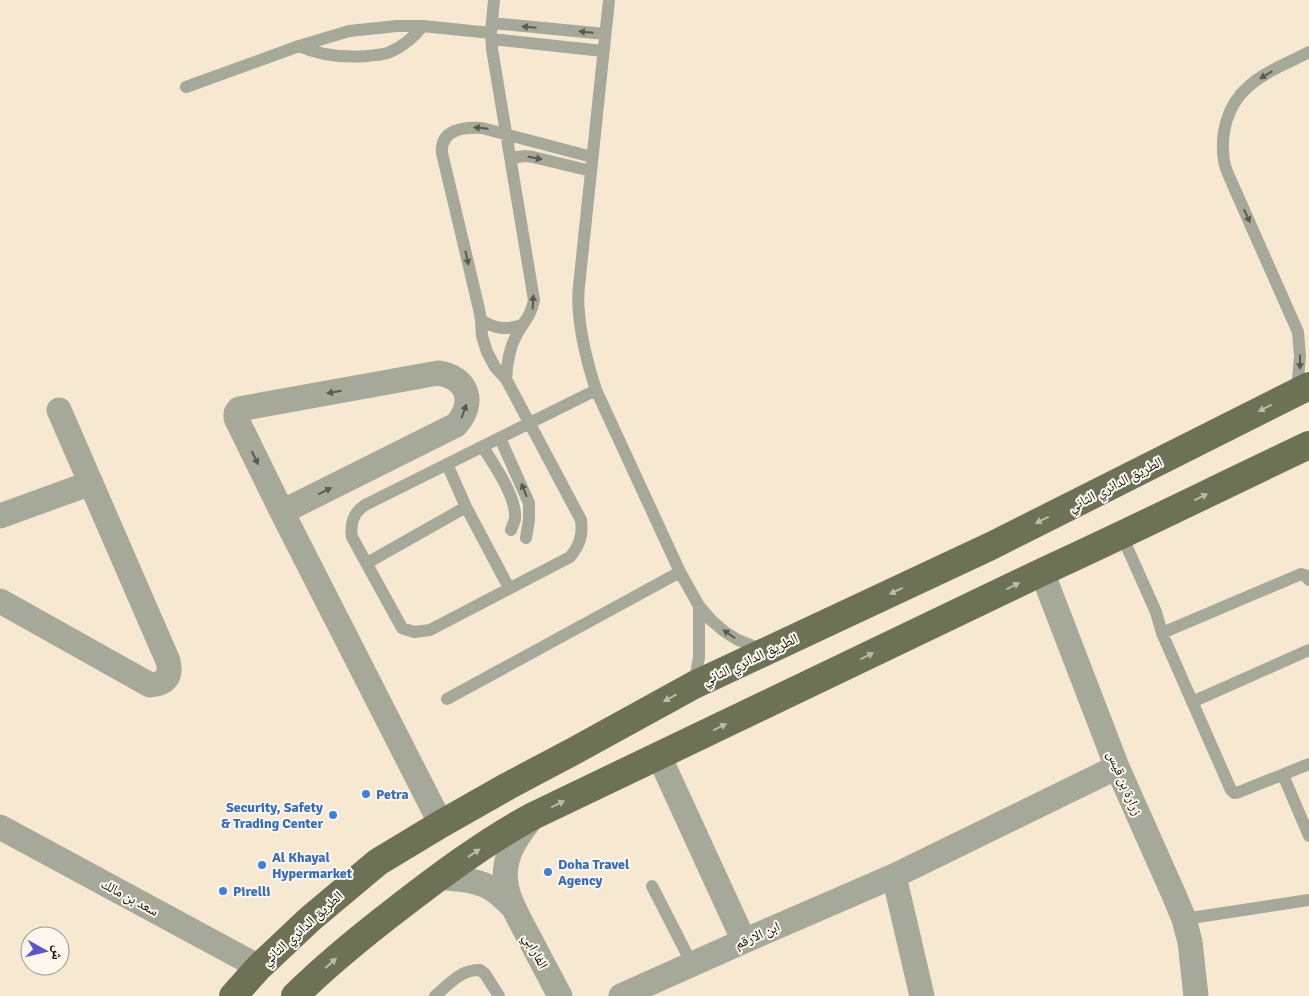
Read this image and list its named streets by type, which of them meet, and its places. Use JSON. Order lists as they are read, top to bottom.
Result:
{
  "streets": {
    "main road": ["الطريق الدائري الثاني"],
    "street": [
      "زرارة بن قيس",
      "سعد بن مالك",
      "ابن الارقم",
      "الفارابي"
    ]
  },
  "crossings": [
    ["الطريق الدائري الثاني", "سعد بن مالك"],
    ["زرارة بن قيس", "ابن الارقم"]
  ],
  "places": [
    "Petra",
    "Security, Safety & Trading Center",
    "Al Khayal Hypermarket",
    "Doha Travel Agency",
    "Pirelli"
  ],
  "north": "right"
}
